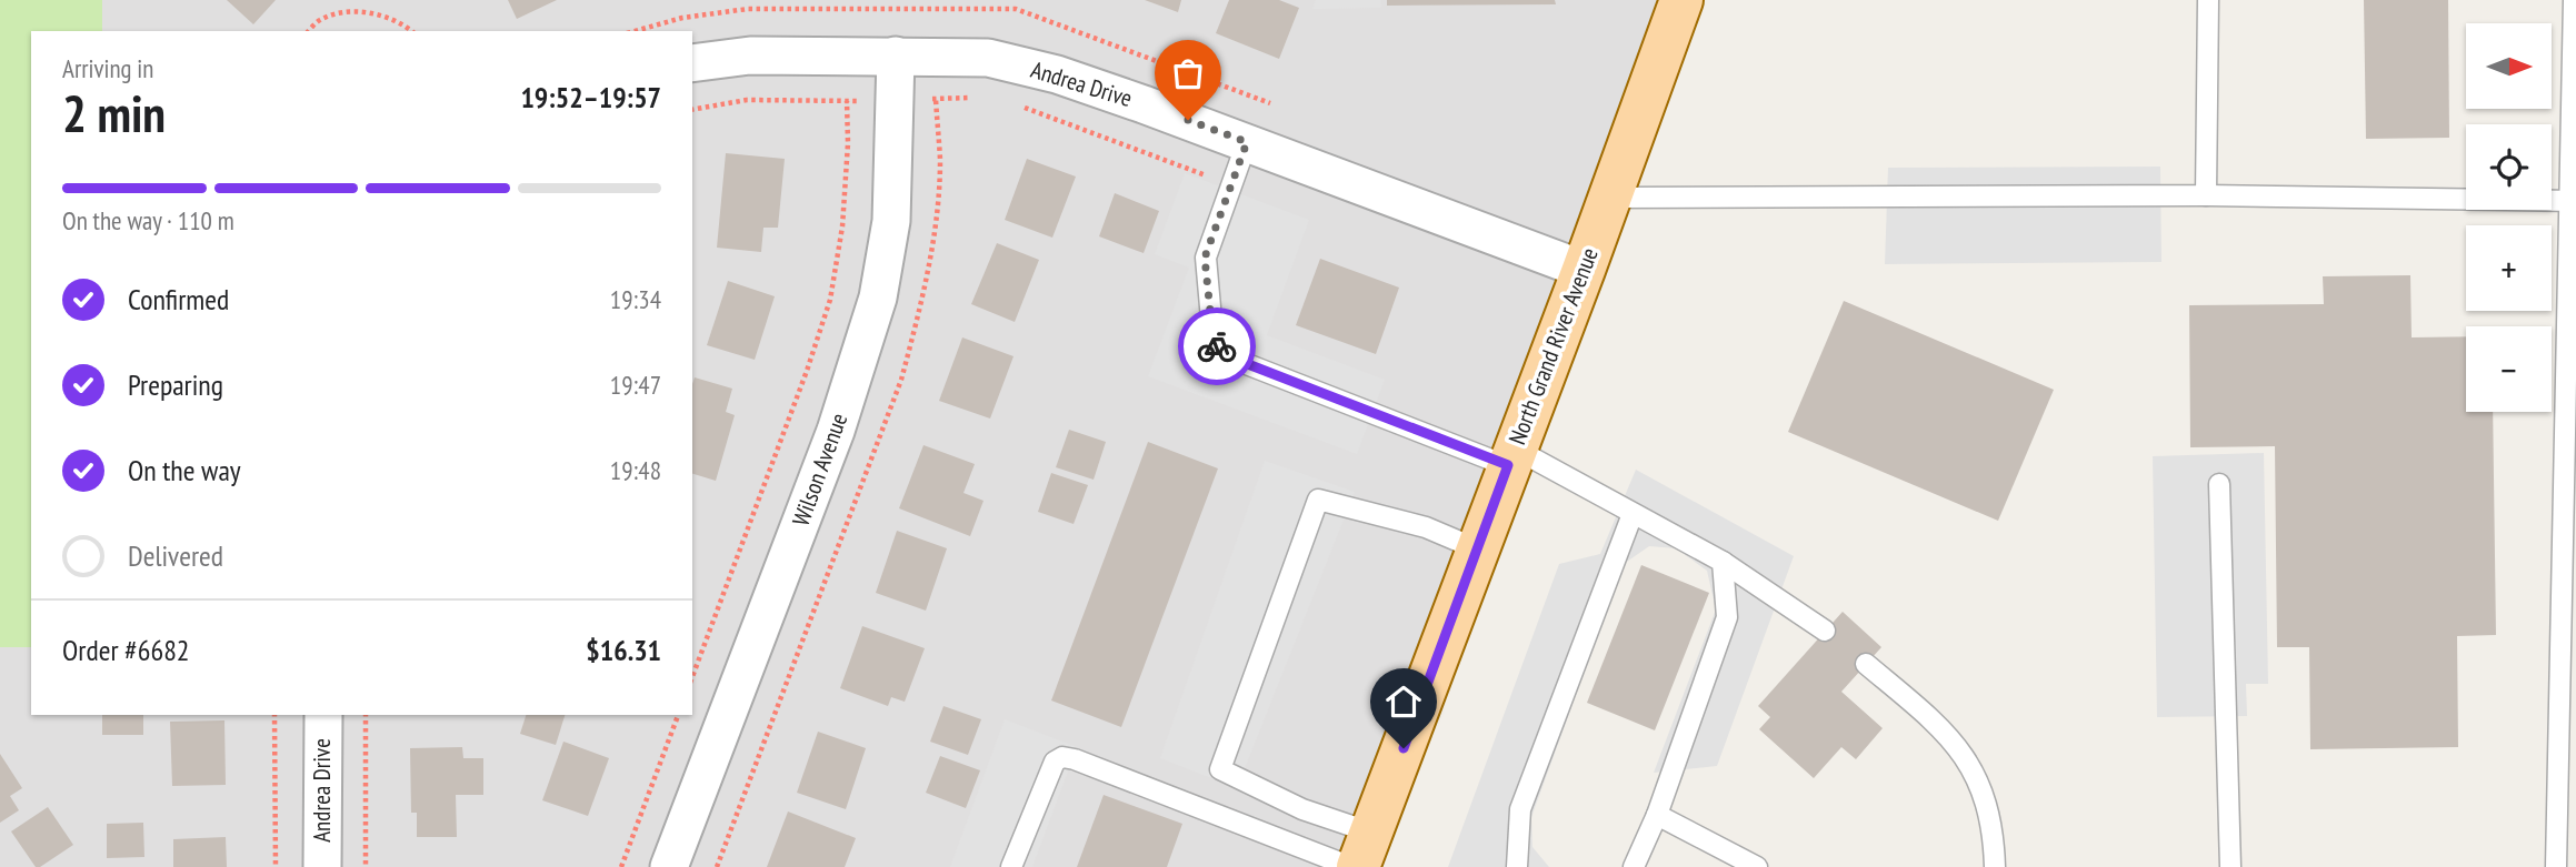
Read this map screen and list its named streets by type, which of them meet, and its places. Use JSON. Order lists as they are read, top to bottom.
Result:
{
  "streets": {
    "main road": ["North Grand River Avenue"],
    "street": ["Andrea Drive", "Wilson Avenue"]
  },
  "crossings": [
    ["Andrea Drive", "North Grand River Avenue"],
    ["Andrea Drive", "Wilson Avenue"]
  ],
  "north": "right",
  "page": {
    "map_buttons": ["+", "−"],
    "heading": ["2 min", "Arriving in", "19:52–19:57"],
    "panel": ["Order #6682", "$16.31"],
    "bar": "On the way · 110 m",
    "list": [
      ["Confirmed", "19:34"],
      ["Preparing", "19:47"],
      ["On the way", "19:48"],
      "Delivered"
    ]
  }
}
